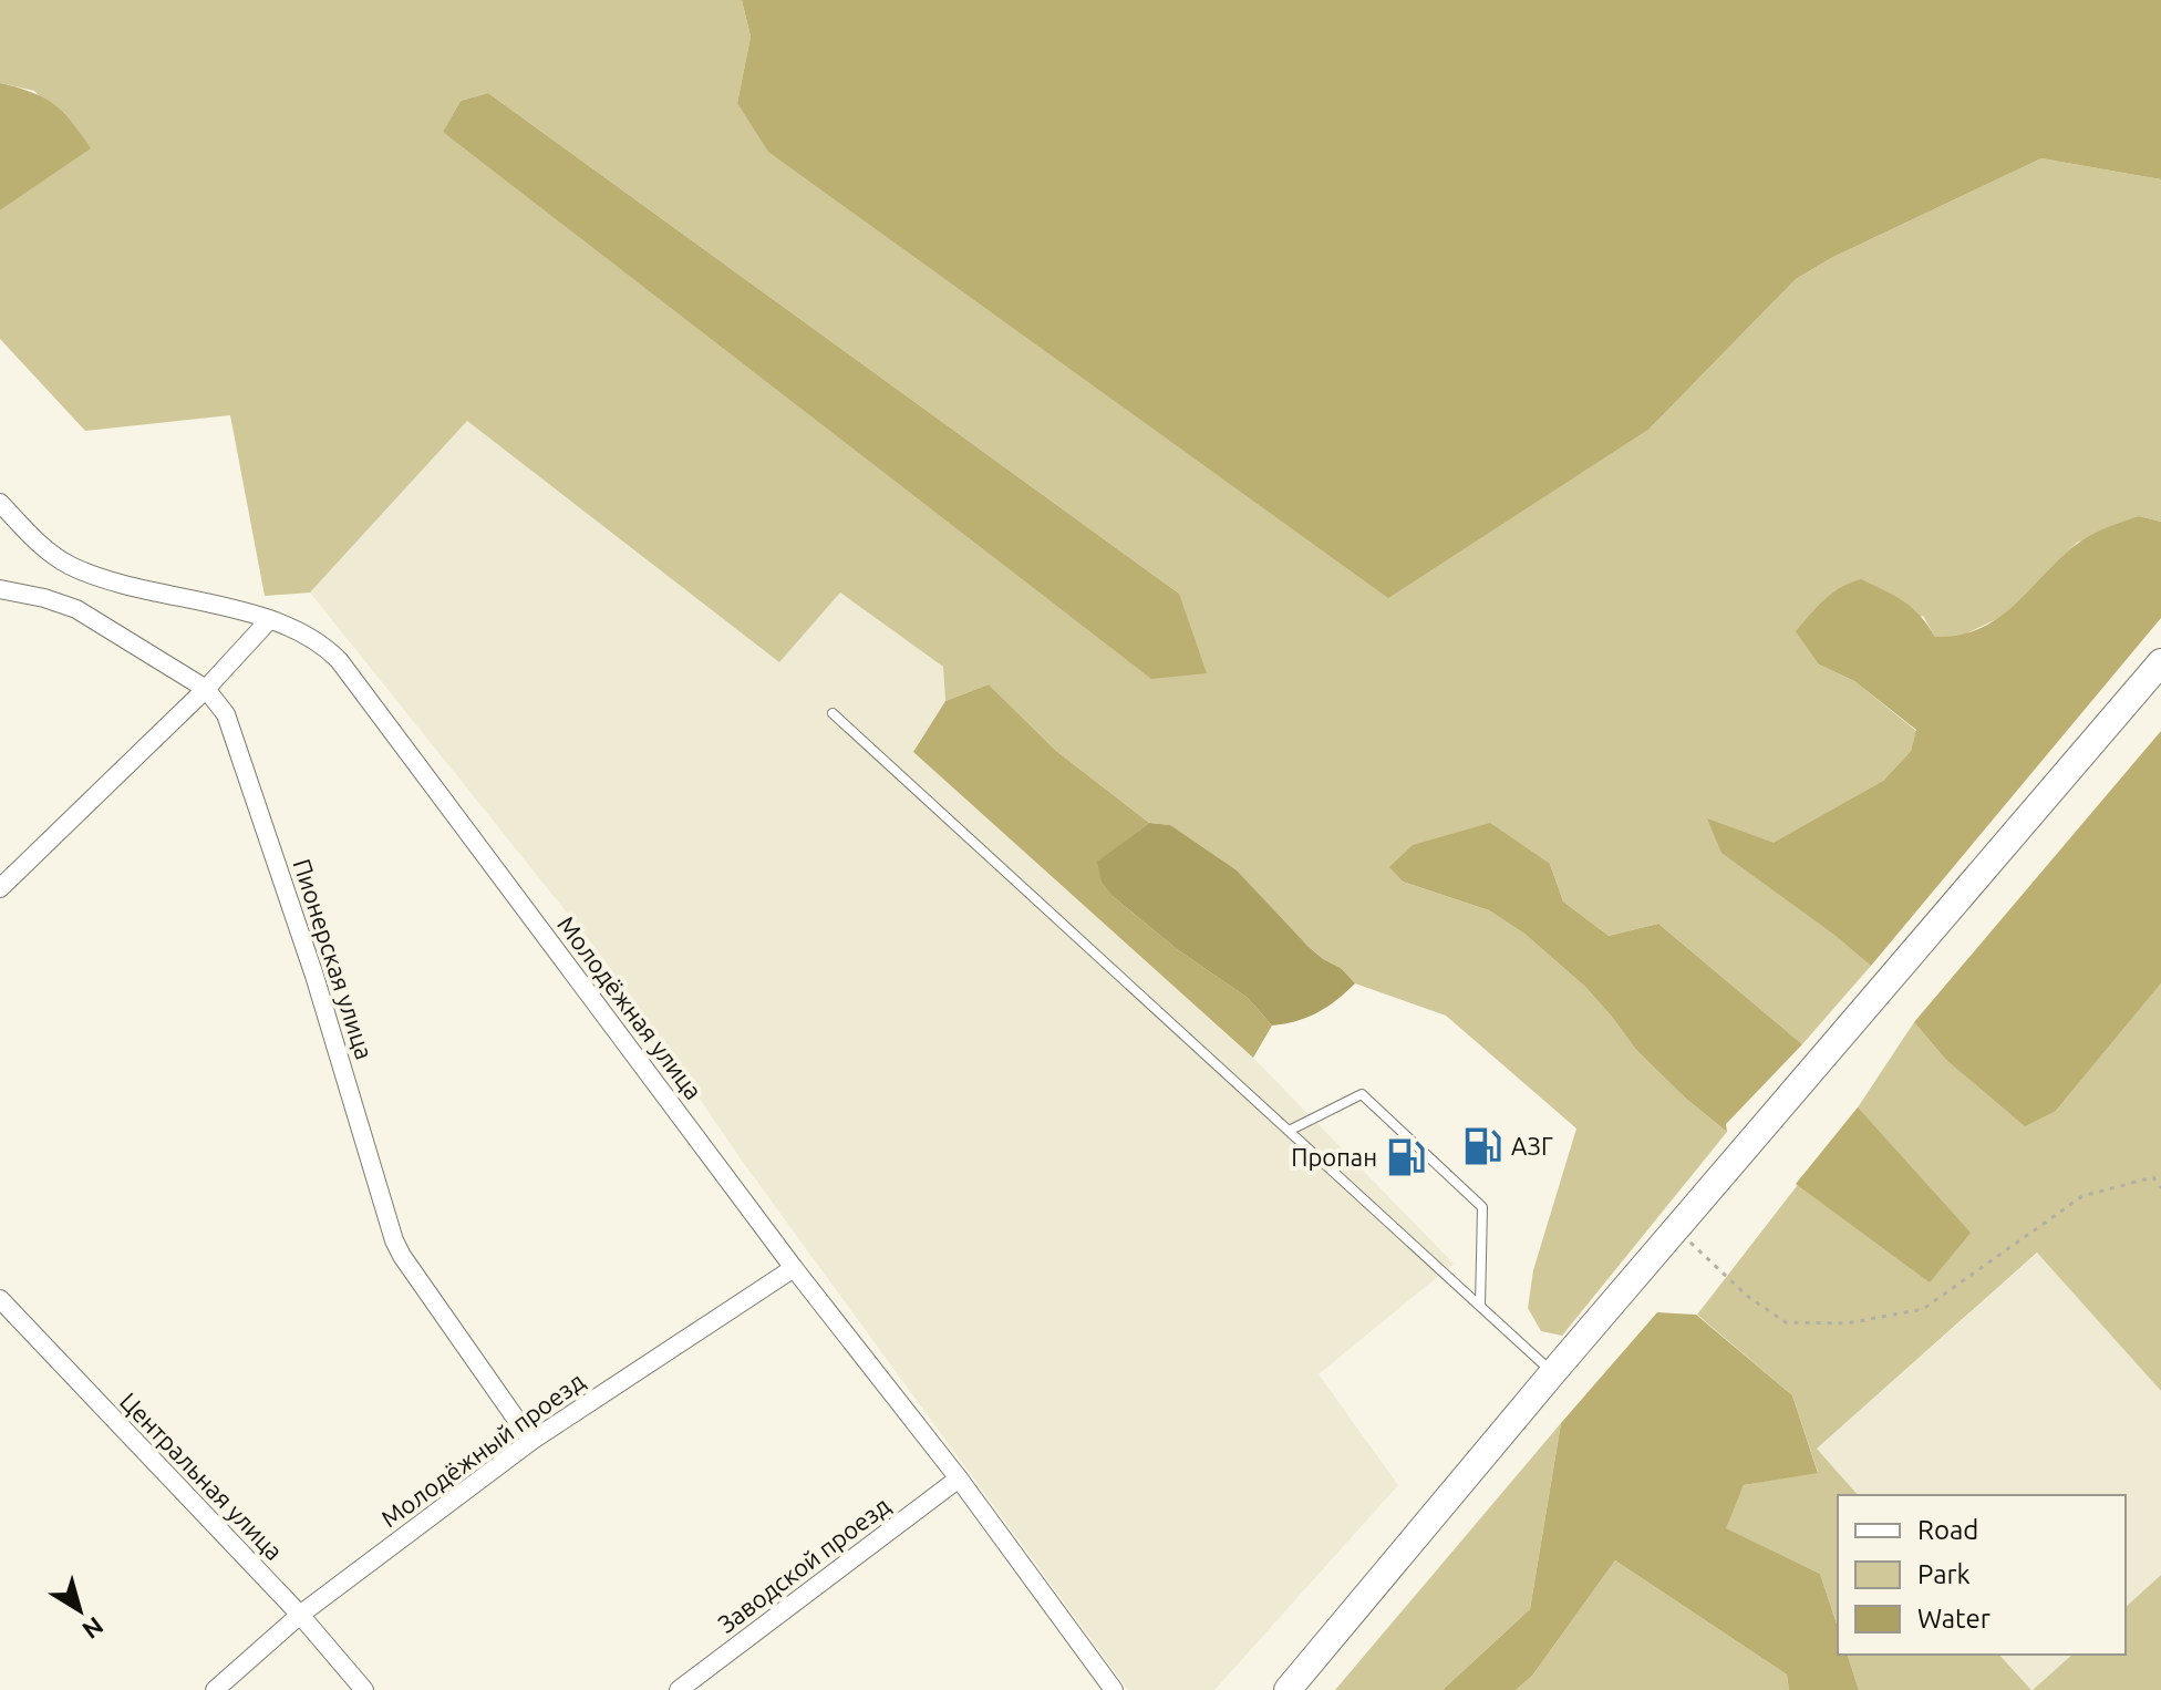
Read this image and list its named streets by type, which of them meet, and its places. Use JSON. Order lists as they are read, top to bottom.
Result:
{
  "streets": {
    "street": [
      "Пионерская улица",
      "Молодёжная улица",
      "Молодёжный проезд",
      "Центральная улица",
      "Заводской проезд"
    ]
  },
  "crossings": [
    ["Пионерская улица", "Молодёжный проезд"],
    ["Молодёжная улица", "Молодёжный проезд"],
    ["Молодёжная улица", "Заводской проезд"],
    ["Молодёжный проезд", "Центральная улица"]
  ],
  "places": {
    "fuel station": ["АЗГ", "Пропан"]
  },
  "legend": ["Road", "Park", "Water"],
  "north": "bottom right"
}
